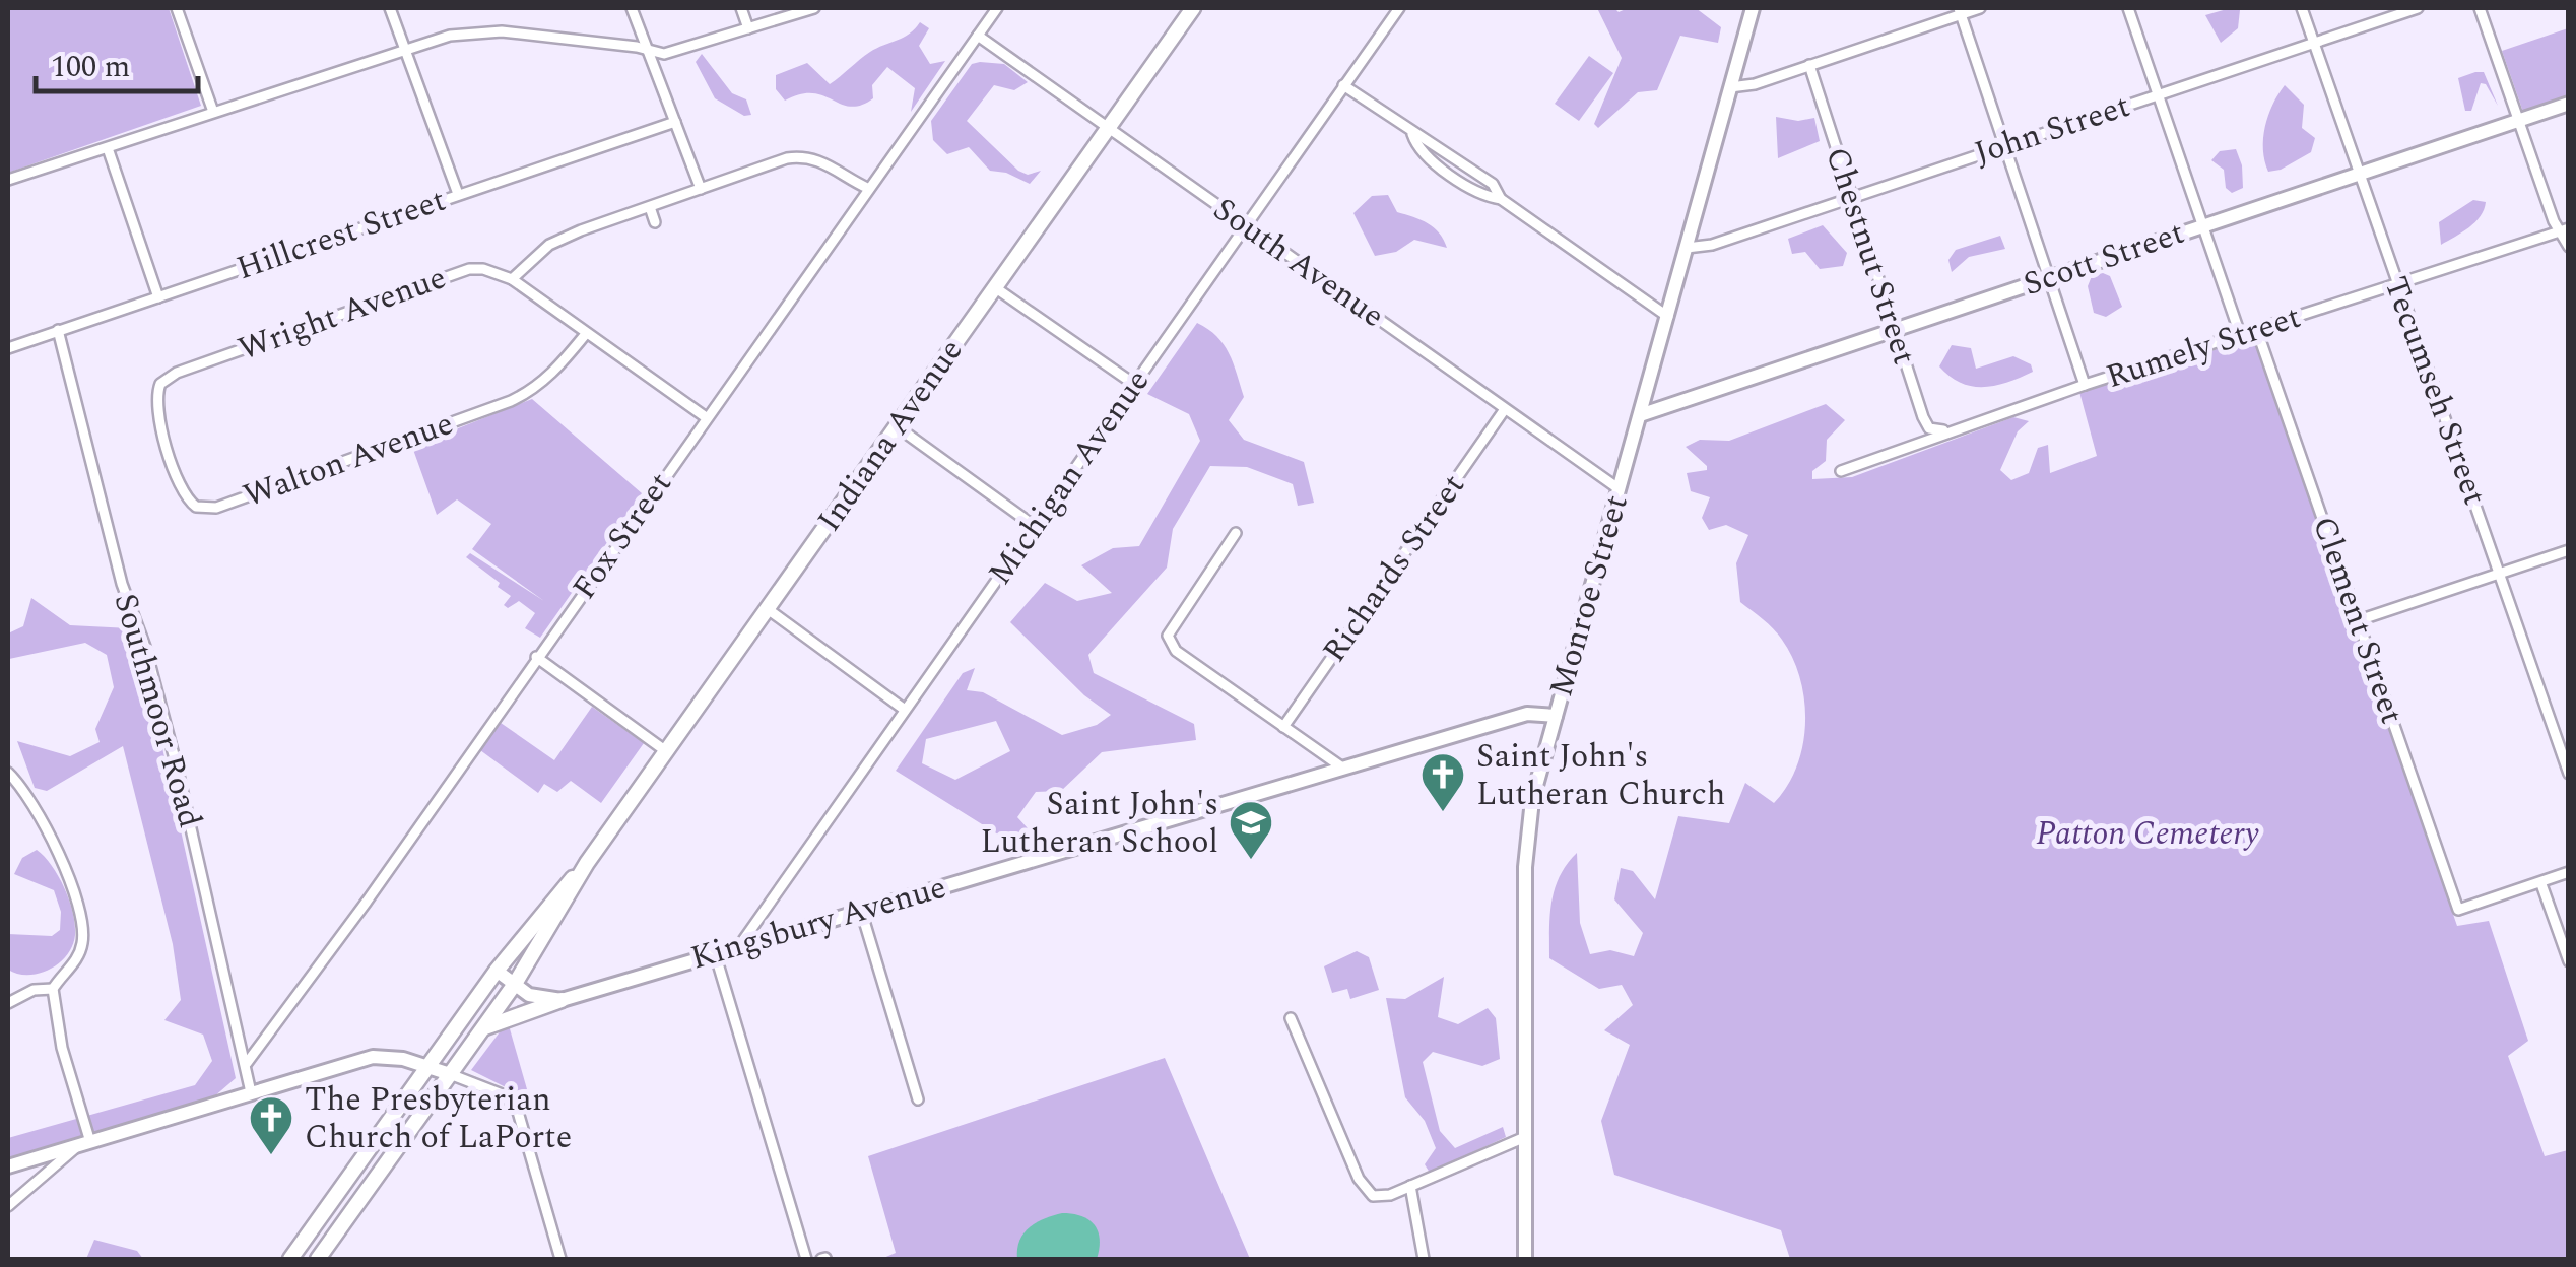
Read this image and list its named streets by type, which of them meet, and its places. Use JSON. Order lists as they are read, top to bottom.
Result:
{
  "streets": {
    "main road": ["Indiana Avenue"],
    "street": [
      "John Street",
      "Hillcrest Street",
      "Chestnut Street",
      "Scott Street",
      "South Avenue",
      "Wright Avenue",
      "Rumely Street",
      "Tecumseh Street",
      "Walton Avenue",
      "Michigan Avenue",
      "Fox Street",
      "Richards Street",
      "Monroe Street",
      "Clement Street",
      "Southmoor Road",
      "Kingsbury Avenue"
    ]
  },
  "crossings": [
    ["John Street", "Chestnut Street"],
    ["John Street", "Tecumseh Street"],
    ["John Street", "Monroe Street"],
    ["Hillcrest Street", "Southmoor Road"],
    ["Chestnut Street", "Scott Street"],
    ["Chestnut Street", "Rumely Street"],
    ["Scott Street", "Tecumseh Street"],
    ["Scott Street", "Monroe Street"],
    ["South Avenue", "Indiana Avenue"],
    ["South Avenue", "Michigan Avenue"],
    ["South Avenue", "Fox Street"],
    ["South Avenue", "Richards Street"],
    ["South Avenue", "Monroe Street"],
    ["Wright Avenue", "Walton Avenue"],
    ["Rumely Street", "Tecumseh Street"],
    ["Rumely Street", "Clement Street"],
    ["Michigan Avenue", "Kingsbury Avenue"],
    ["Fox Street", "Southmoor Road"],
    ["Monroe Street", "Kingsbury Avenue"]
  ],
  "parks": ["Patton Cemetery"],
  "places": {
    "church": ["Saint John's Lutheran Church", "The Presbyterian Church of LaPorte"],
    "school or university": ["Saint John's Lutheran School"]
  },
  "scale_bar": "100 m"
}
